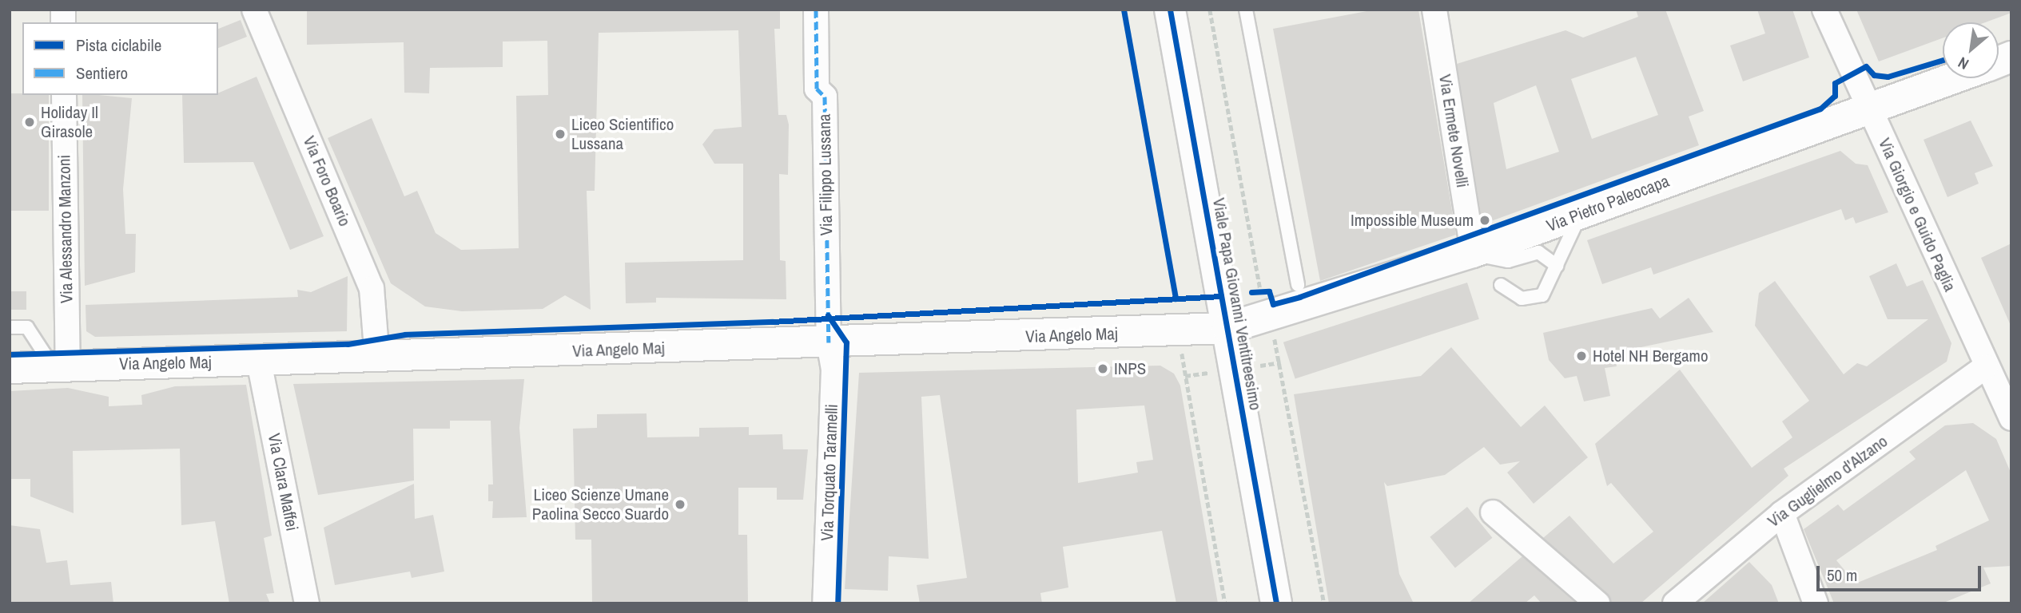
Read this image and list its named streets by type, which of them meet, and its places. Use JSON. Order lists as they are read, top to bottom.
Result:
{
  "streets": {
    "main road": ["Via Pietro Paleocapa", "Viale Papa Giovanni Ventitreesimo", "Via Angelo Maj"],
    "street": [
      "Via Ermete Novelli",
      "Via Filippo Lussana",
      "Via Foro Boario",
      "Via Giorgio e Guido Paglia",
      "Via Alessandro Manzoni",
      "Via Torquato Taramelli",
      "Via Guglielmo d'Alzano",
      "Via Clara Maffei"
    ]
  },
  "crossings": [
    ["Via Ermete Novelli", "Via Pietro Paleocapa"],
    ["Via Filippo Lussana", "Via Angelo Maj"],
    ["Via Filippo Lussana", "Via Torquato Taramelli"],
    ["Via Foro Boario", "Via Angelo Maj"],
    ["Via Pietro Paleocapa", "Via Giorgio e Guido Paglia"],
    ["Via Pietro Paleocapa", "Viale Papa Giovanni Ventitreesimo"],
    ["Via Pietro Paleocapa", "Via Angelo Maj"],
    ["Via Giorgio e Guido Paglia", "Via Guglielmo d'Alzano"],
    ["Via Alessandro Manzoni", "Via Angelo Maj"],
    ["Viale Papa Giovanni Ventitreesimo", "Via Angelo Maj"],
    ["Via Angelo Maj", "Via Torquato Taramelli"],
    ["Via Angelo Maj", "Via Clara Maffei"]
  ],
  "places": [
    "Holiday Il Girasole",
    "Liceo Scientifico Lussana",
    "Impossible Museum",
    "Hotel NH Bergamo",
    "INPS",
    "Liceo Scienze Umane Paolina Secco Suardo"
  ],
  "legend": ["Pista ciclabile", "Sentiero"],
  "scale_bar": "50 m",
  "north": "bottom left"
}
